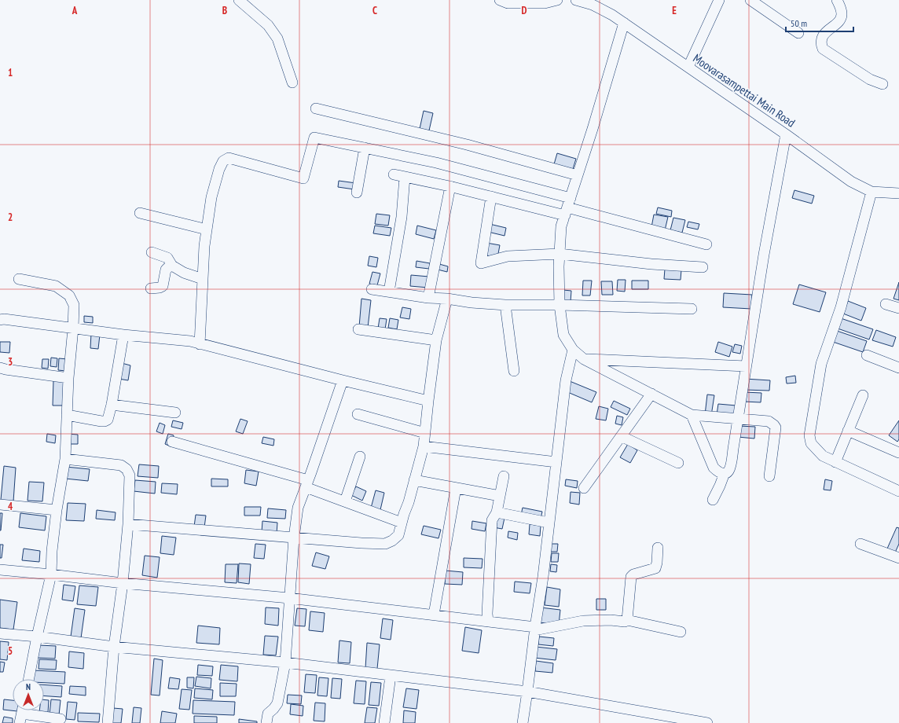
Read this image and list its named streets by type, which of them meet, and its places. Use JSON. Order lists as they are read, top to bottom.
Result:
{
  "streets": {
    "street": ["Moovarasampettai Main Road"]
  },
  "scale_bar": "50 m",
  "north": "top",
  "grid": {
    "columns": [
      "A",
      "B",
      "C",
      "D",
      "E"
    ],
    "rows": [
      "1",
      "2",
      "3",
      "4",
      "5"
    ]
  }
}
